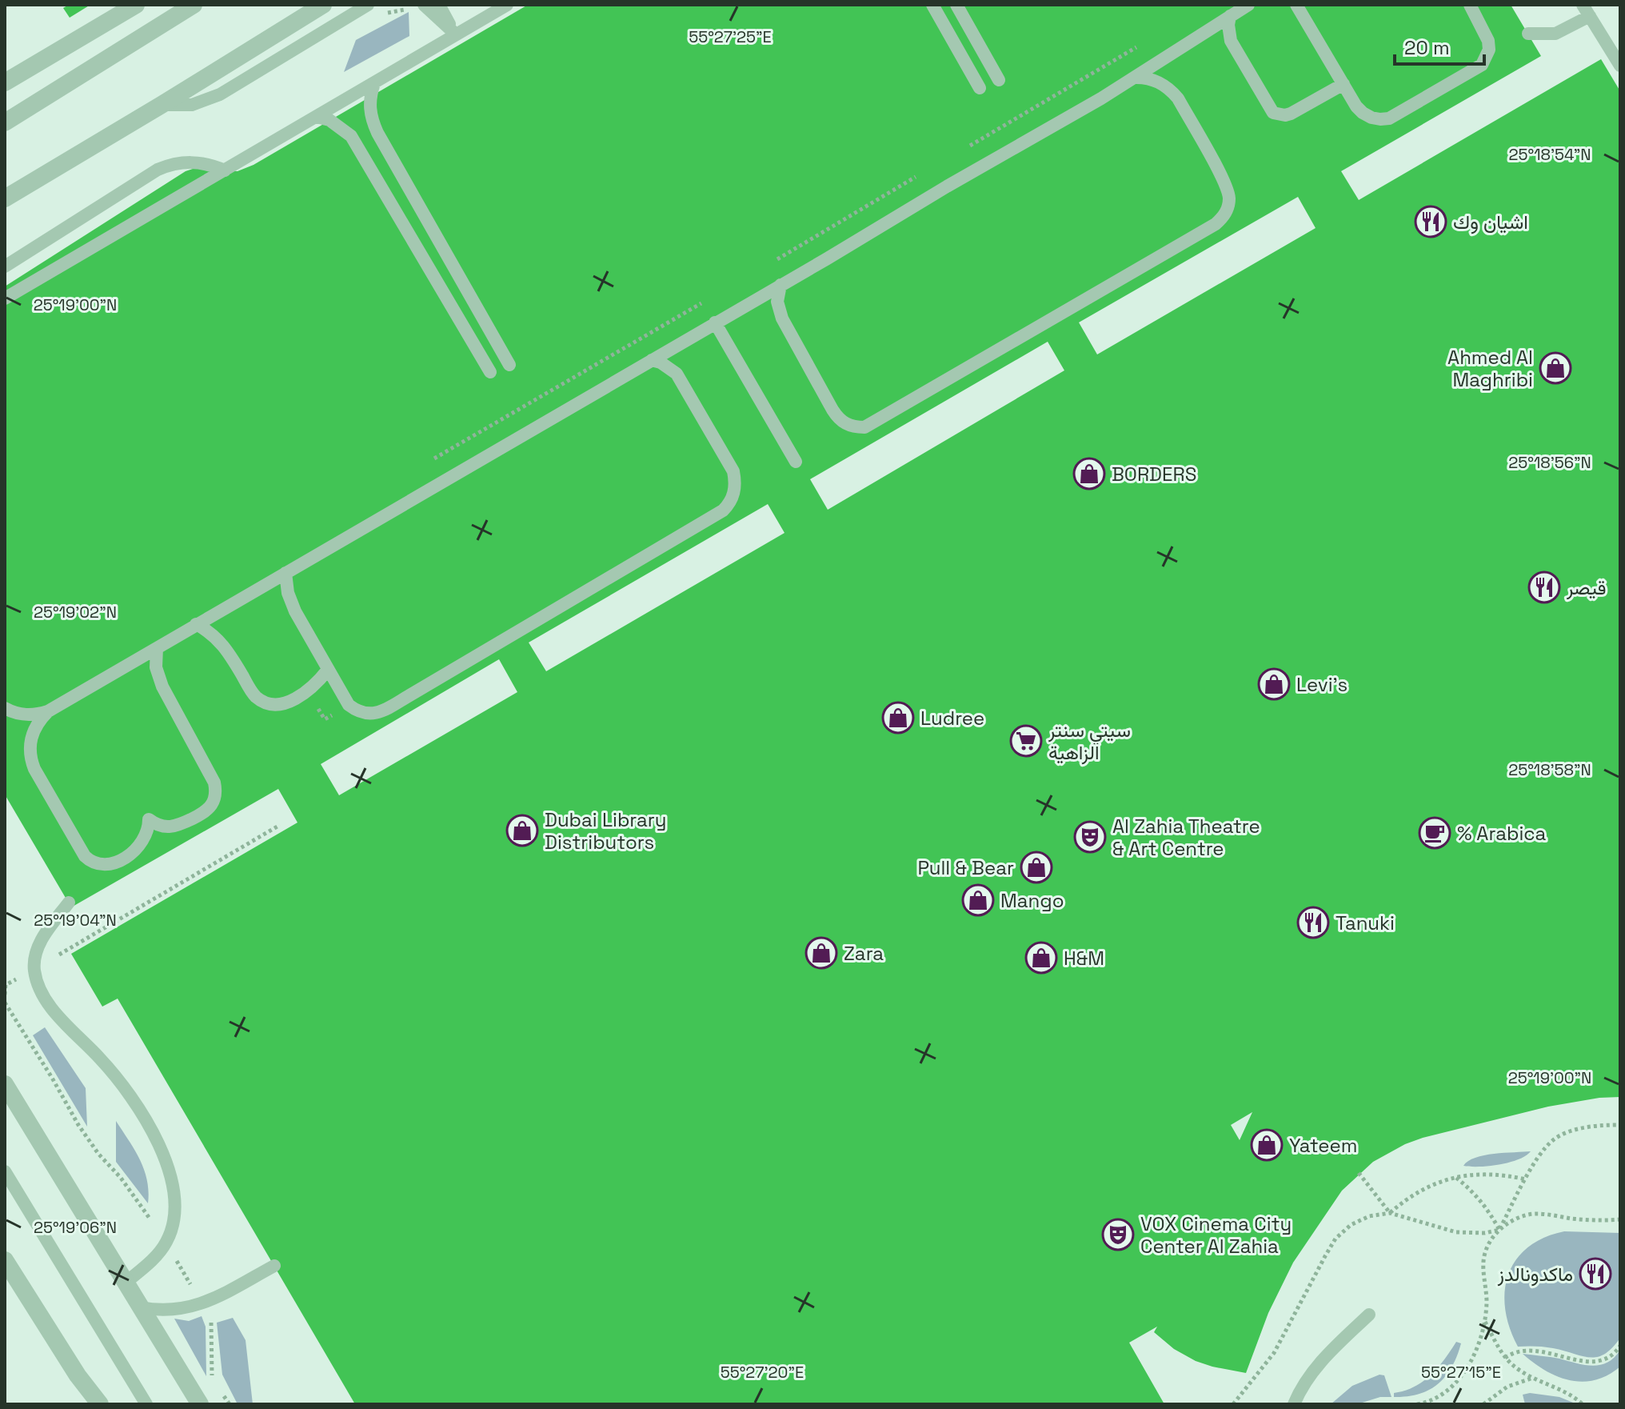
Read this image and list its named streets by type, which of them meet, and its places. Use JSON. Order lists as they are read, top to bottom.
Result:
{
  "places": {
    "restaurant": [
      "اشيان وك",
      "قيصر",
      "Tanuki",
      "ماكدونالدز"
    ],
    "shop": [
      "Ahmed Al Maghribi",
      "BORDERS",
      "Levi's",
      "Ludree",
      "Dubai Library Distributors",
      "Pull & Bear",
      "Mango",
      "Zara",
      "H&M",
      "Yateem"
    ],
    "supermarket": ["سيتي سنتر الزاهية"],
    "cafe": ["% Arabica"],
    "theatre": ["Al Zahia Theatre & Art Centre", "VOX Cinema City Center Al Zahia"]
  },
  "scale_bar": "20 m",
  "coordinates": [
    "55°27'25\"E",
    "25°18'54\"N",
    "25°19'00\"N",
    "25°18'56\"N",
    "25°19'02\"N",
    "25°18'58\"N",
    "25°19'04\"N",
    "25°19'06\"N",
    "55°27'20\"E",
    "55°27'15\"E"
  ]
}
